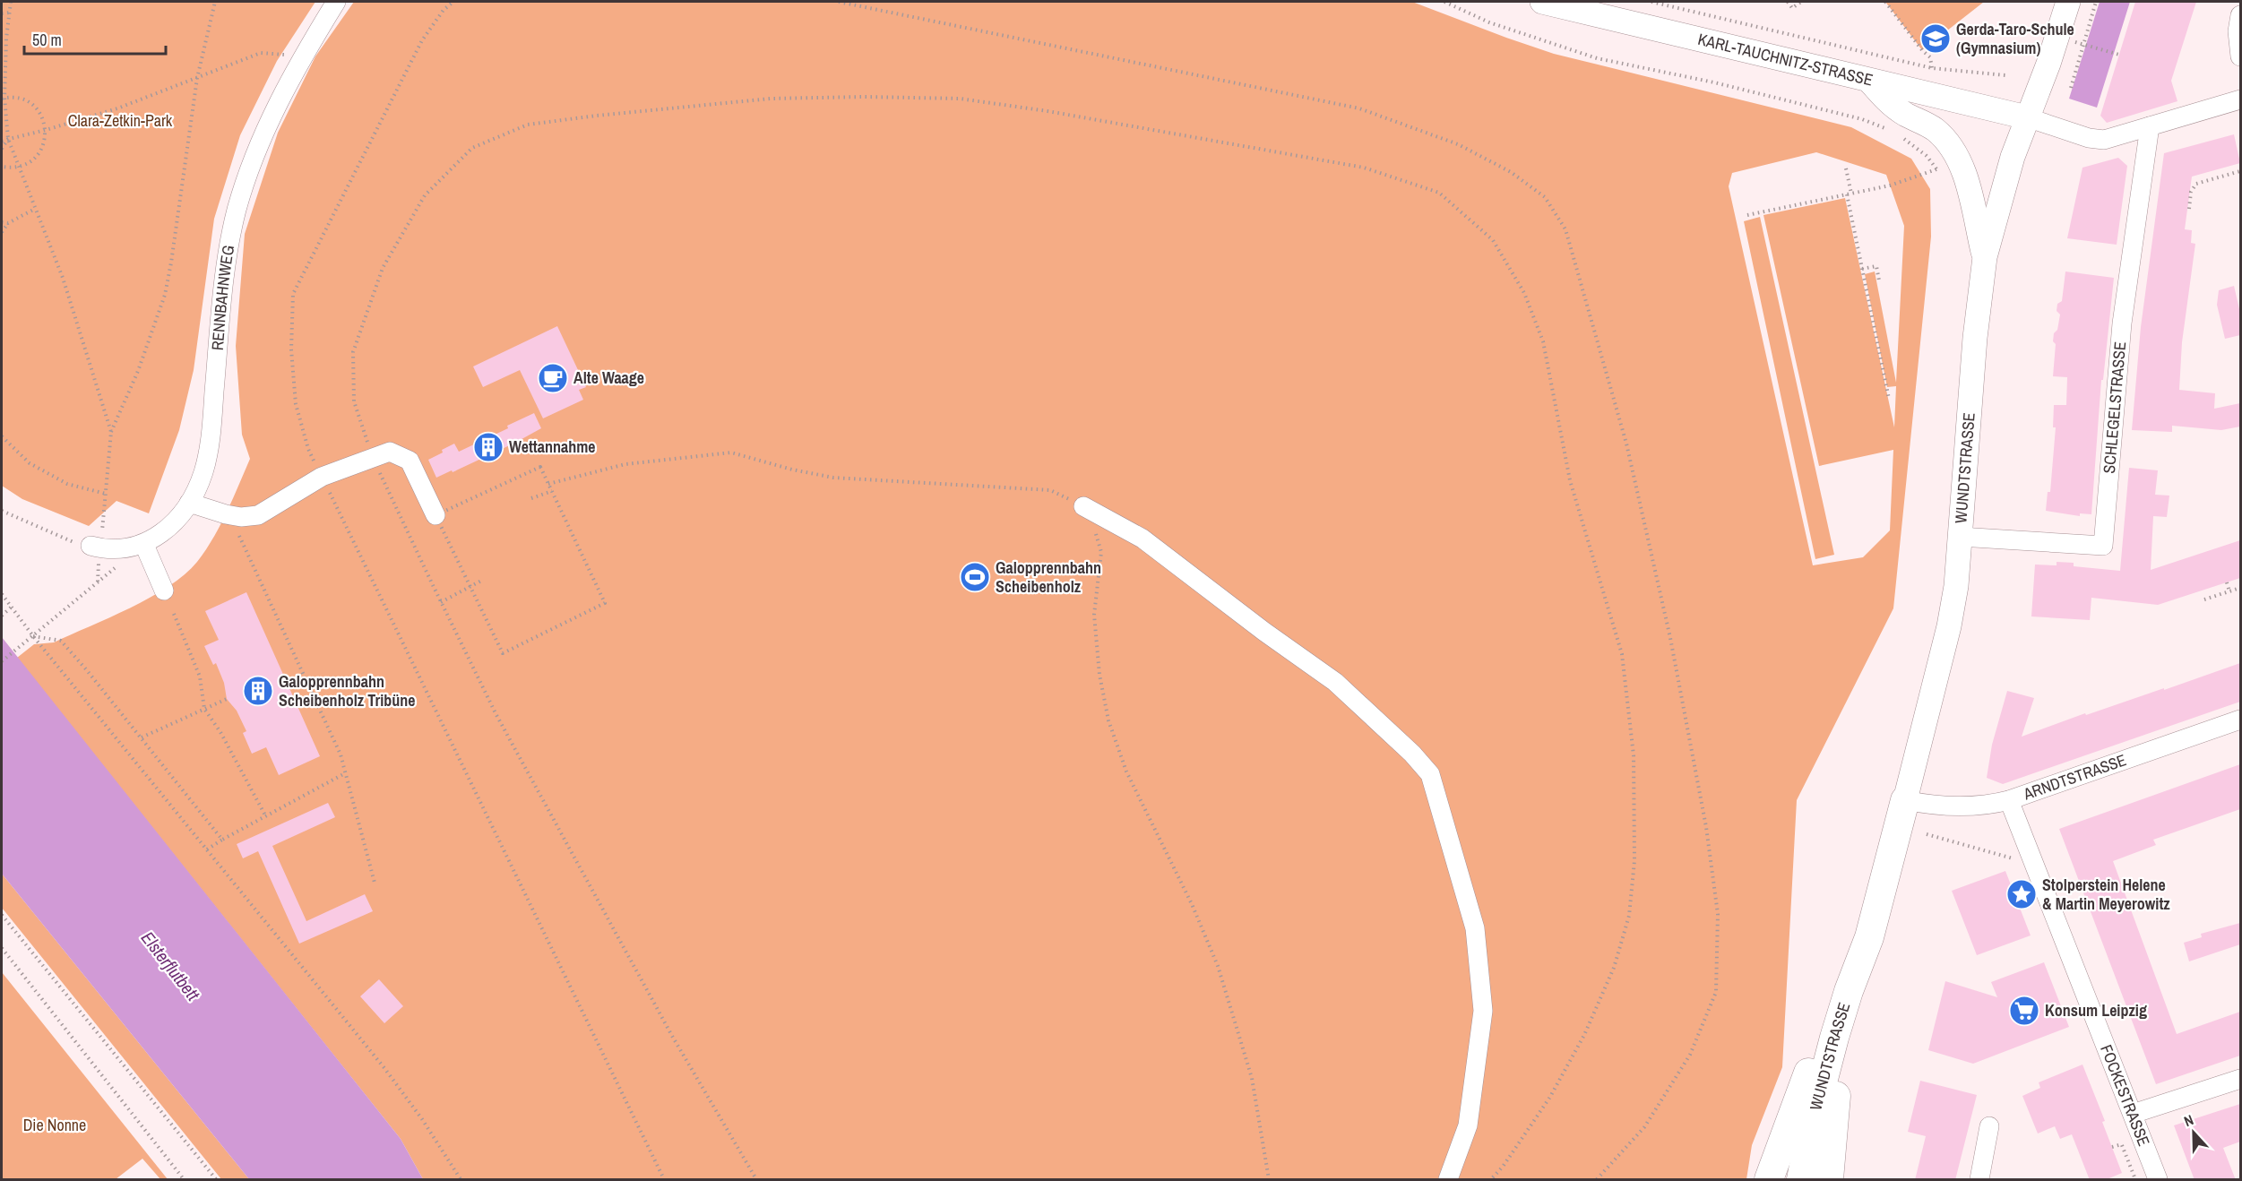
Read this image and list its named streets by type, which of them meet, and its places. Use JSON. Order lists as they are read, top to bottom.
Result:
{
  "streets": {
    "highway": ["WUNDTSTRASSE"],
    "main road": ["KARL-TAUCHNITZ-STRASSE"],
    "street": [
      "RENNBAHNWEG",
      "SCHLEGELSTRASSE",
      "ARNDTSTRASSE",
      "FOCKESTRASSE"
    ]
  },
  "crossings": [
    ["KARL-TAUCHNITZ-STRASSE", "WUNDTSTRASSE"],
    ["SCHLEGELSTRASSE", "WUNDTSTRASSE"],
    ["WUNDTSTRASSE", "ARNDTSTRASSE"],
    ["ARNDTSTRASSE", "FOCKESTRASSE"]
  ],
  "water": ["Elsterflutbett"],
  "parks": ["Clara-Zetkin-Park", "Die Nonne"],
  "places": {
    "school or university": ["Gerda-Taro-Schule (Gymnasium)"],
    "cafe": ["Alte Waage"],
    "building": ["Wettannahme", "Galopprennbahn Scheibenholz Tribüne"],
    "sports": ["Galopprennbahn Scheibenholz"],
    "place": ["Stolperstein Helene & Martin Meyerowitz"],
    "supermarket": ["Konsum Leipzig"]
  },
  "scale_bar": "50 m",
  "north": "top"
}
